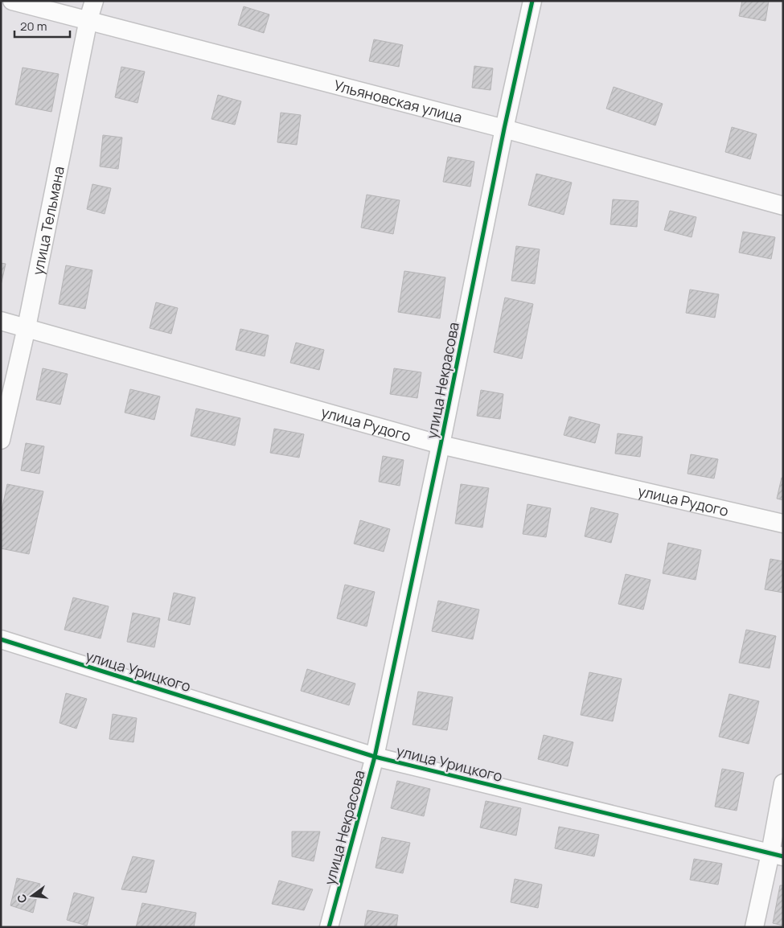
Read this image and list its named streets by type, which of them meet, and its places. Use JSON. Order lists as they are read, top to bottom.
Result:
{
  "streets": {
    "street": [
      "Ульяновская улица",
      "улица Тельмана",
      "улица Некрасова",
      "улица Рудого",
      "улица Урицкого"
    ]
  },
  "crossings": [
    ["Ульяновская улица", "улица Тельмана"],
    ["Ульяновская улица", "улица Некрасова"],
    ["улица Тельмана", "улица Рудого"],
    ["улица Некрасова", "улица Рудого"],
    ["улица Некрасова", "улица Урицкого"]
  ],
  "scale_bar": "20 m",
  "north": "left"
}
